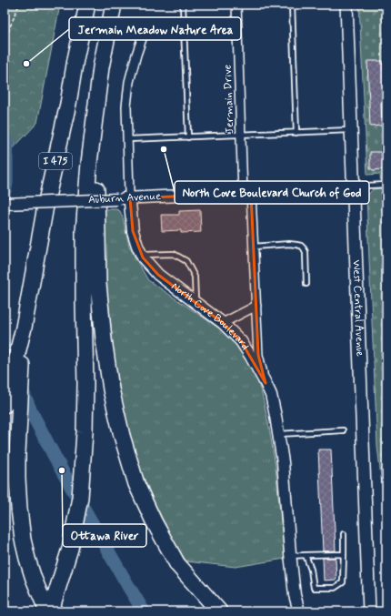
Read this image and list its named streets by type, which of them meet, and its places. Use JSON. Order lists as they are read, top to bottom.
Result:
{
  "streets": {
    "highway": ["I 475"],
    "main road": ["West Central Avenue"],
    "street": ["Jermain Drive", "Auburn Avenue", "North Cove Boulevard"]
  },
  "crossings": [
    ["Jermain Drive", "Auburn Avenue"],
    ["Jermain Drive", "North Cove Boulevard"],
    ["Auburn Avenue", "West Central Avenue"],
    ["Auburn Avenue", "North Cove Boulevard"]
  ],
  "places": ["Jermain Meadow Nature Area", "North Cove Boulevard Church of God", "Ottawa River"]
}
